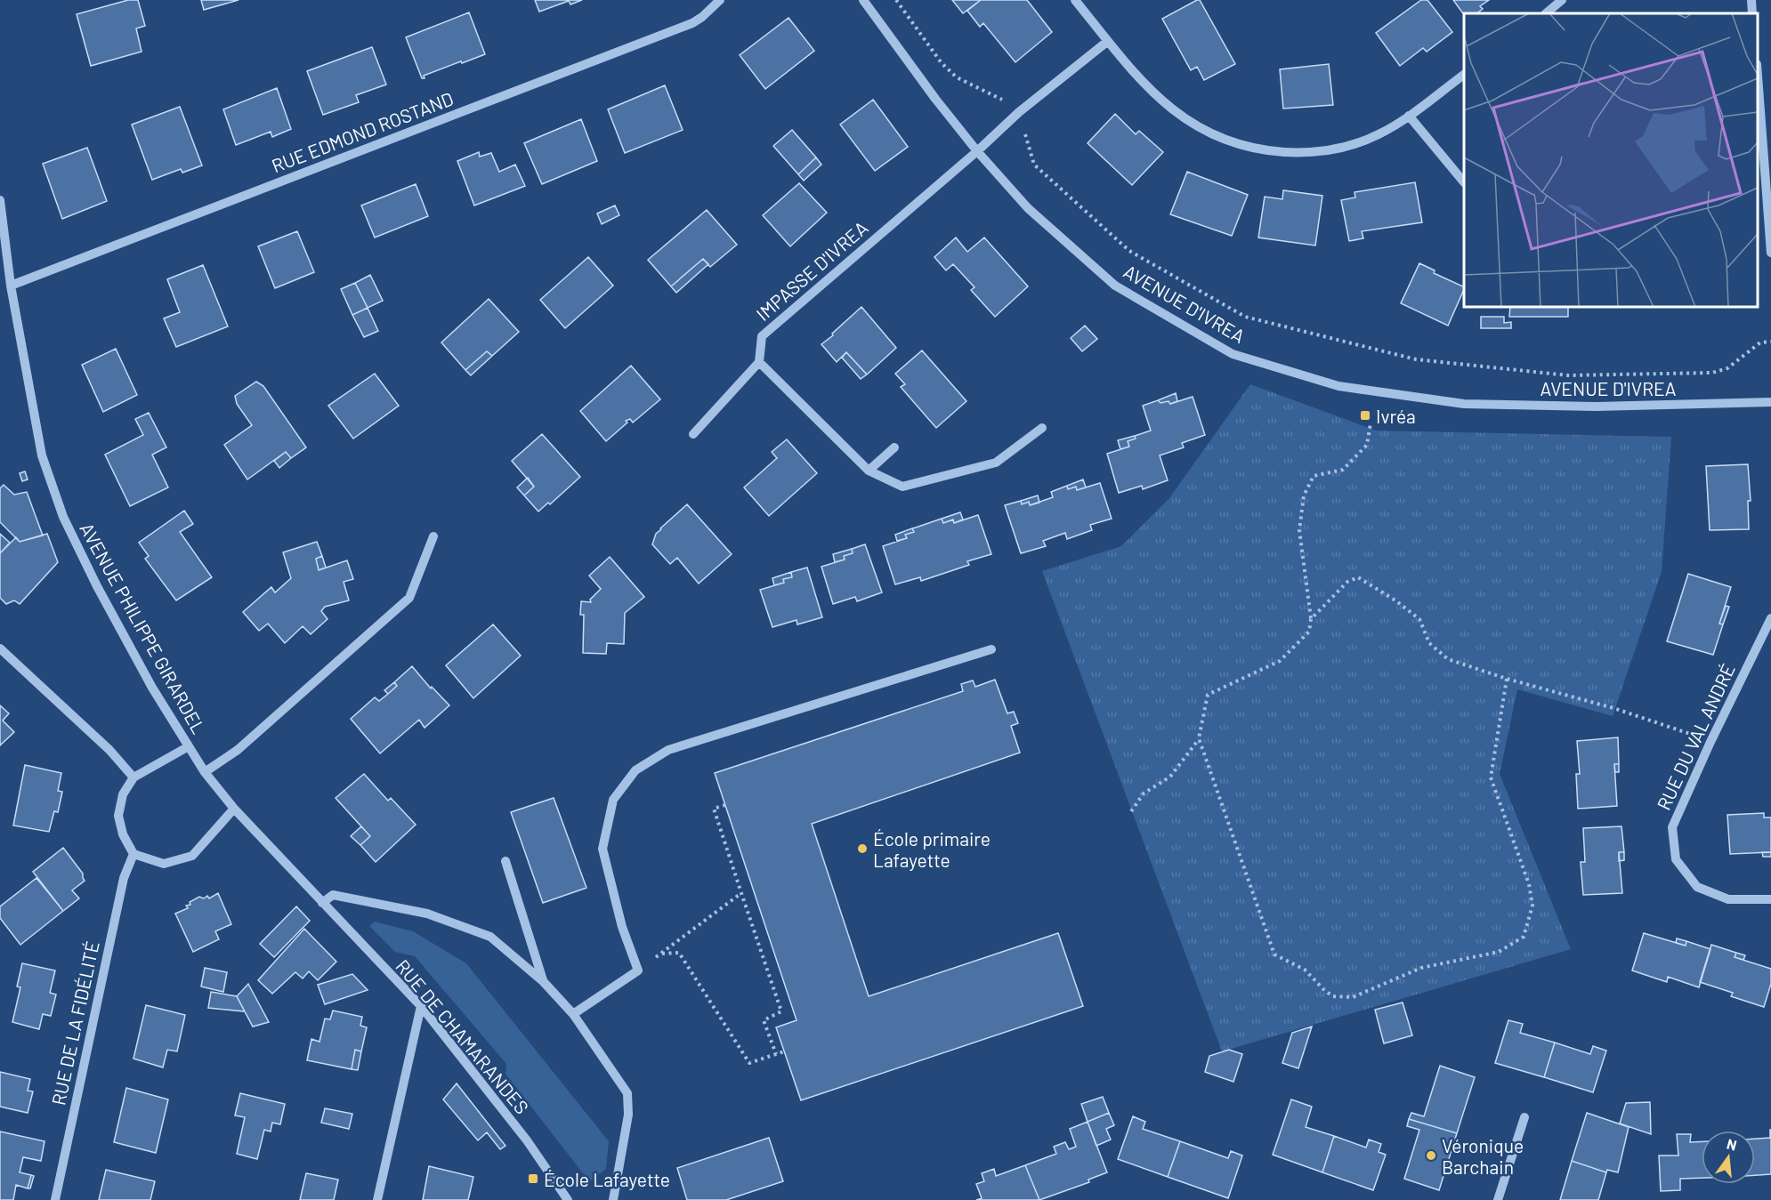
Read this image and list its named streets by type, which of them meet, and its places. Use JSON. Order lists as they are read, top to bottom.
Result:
{
  "streets": {
    "street": [
      "RUE EDMOND ROSTAND",
      "IMPASSE D'IVREA",
      "AVENUE D'IVREA",
      "AVENUE PHILIPPE GIRARDEL",
      "RUE DU VAL ANDRÉ",
      "RUE DE LA FIDÉLITÉ",
      "RUE DE CHAMARANDES"
    ]
  },
  "crossings": [
    ["RUE EDMOND ROSTAND", "AVENUE PHILIPPE GIRARDEL"],
    ["IMPASSE D'IVREA", "AVENUE D'IVREA"],
    ["AVENUE PHILIPPE GIRARDEL", "RUE DE LA FIDÉLITÉ"],
    ["AVENUE PHILIPPE GIRARDEL", "RUE DE CHAMARANDES"]
  ],
  "places": {
    "transit": ["Ivréa", "École Lafayette"],
    "other": ["École primaire Lafayette", "Véronique Barchain"]
  },
  "north": "top"
}
